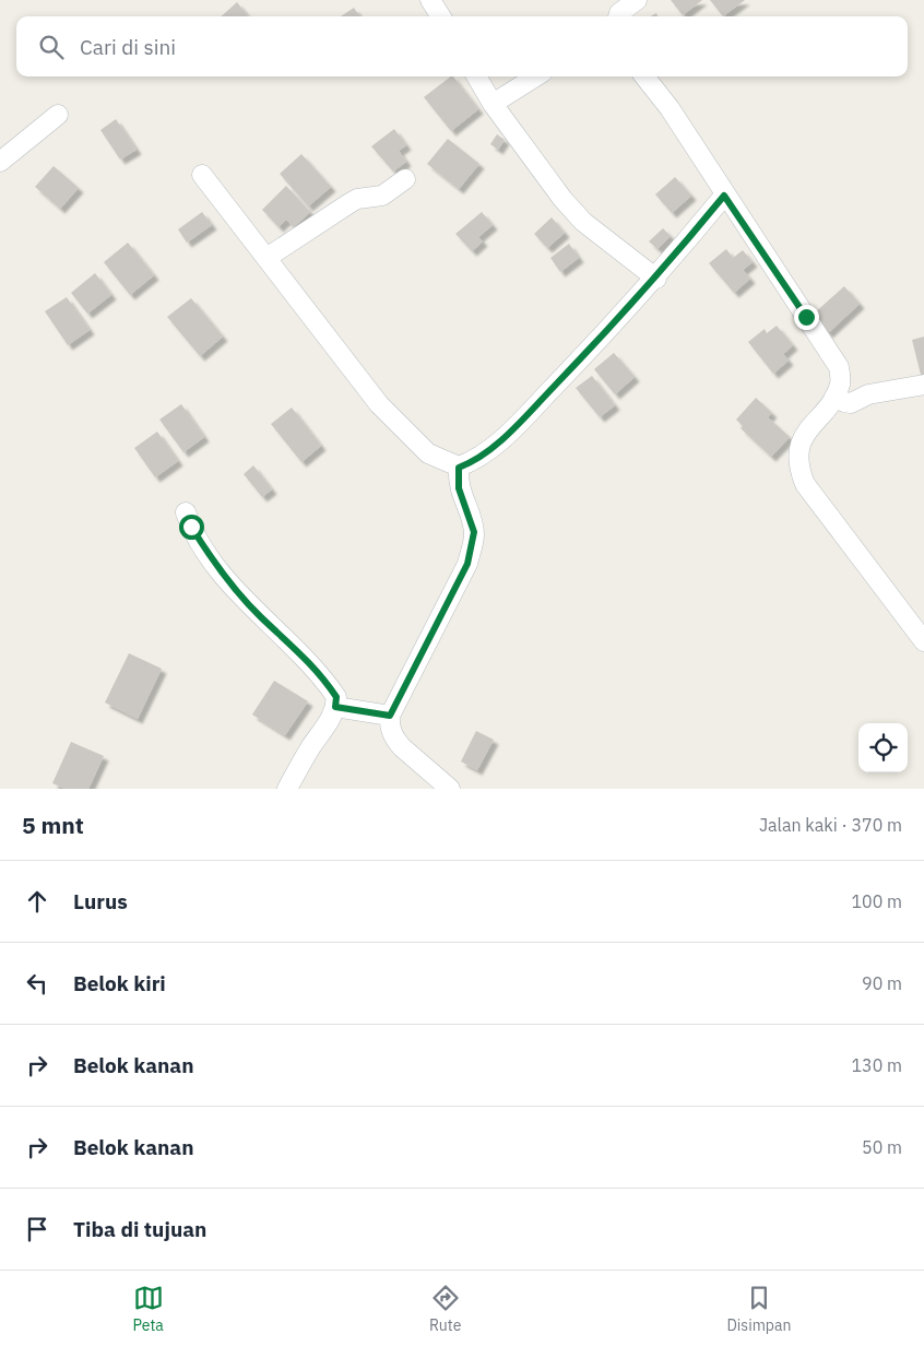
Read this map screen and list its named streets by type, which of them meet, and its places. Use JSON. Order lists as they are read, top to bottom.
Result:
{
  "page": {
    "search": "Cari di sini",
    "heading": ["5 mnt", "Jalan kaki · 370 m"],
    "list": [
      ["Lurus", "100 m"],
      ["Belok kiri", "90 m"],
      ["Belok kanan", "130 m"],
      ["Belok kanan", "50 m"],
      "Tiba di tujuan"
    ],
    "nav": ["Peta", "Rute", "Disimpan"]
  }
}
